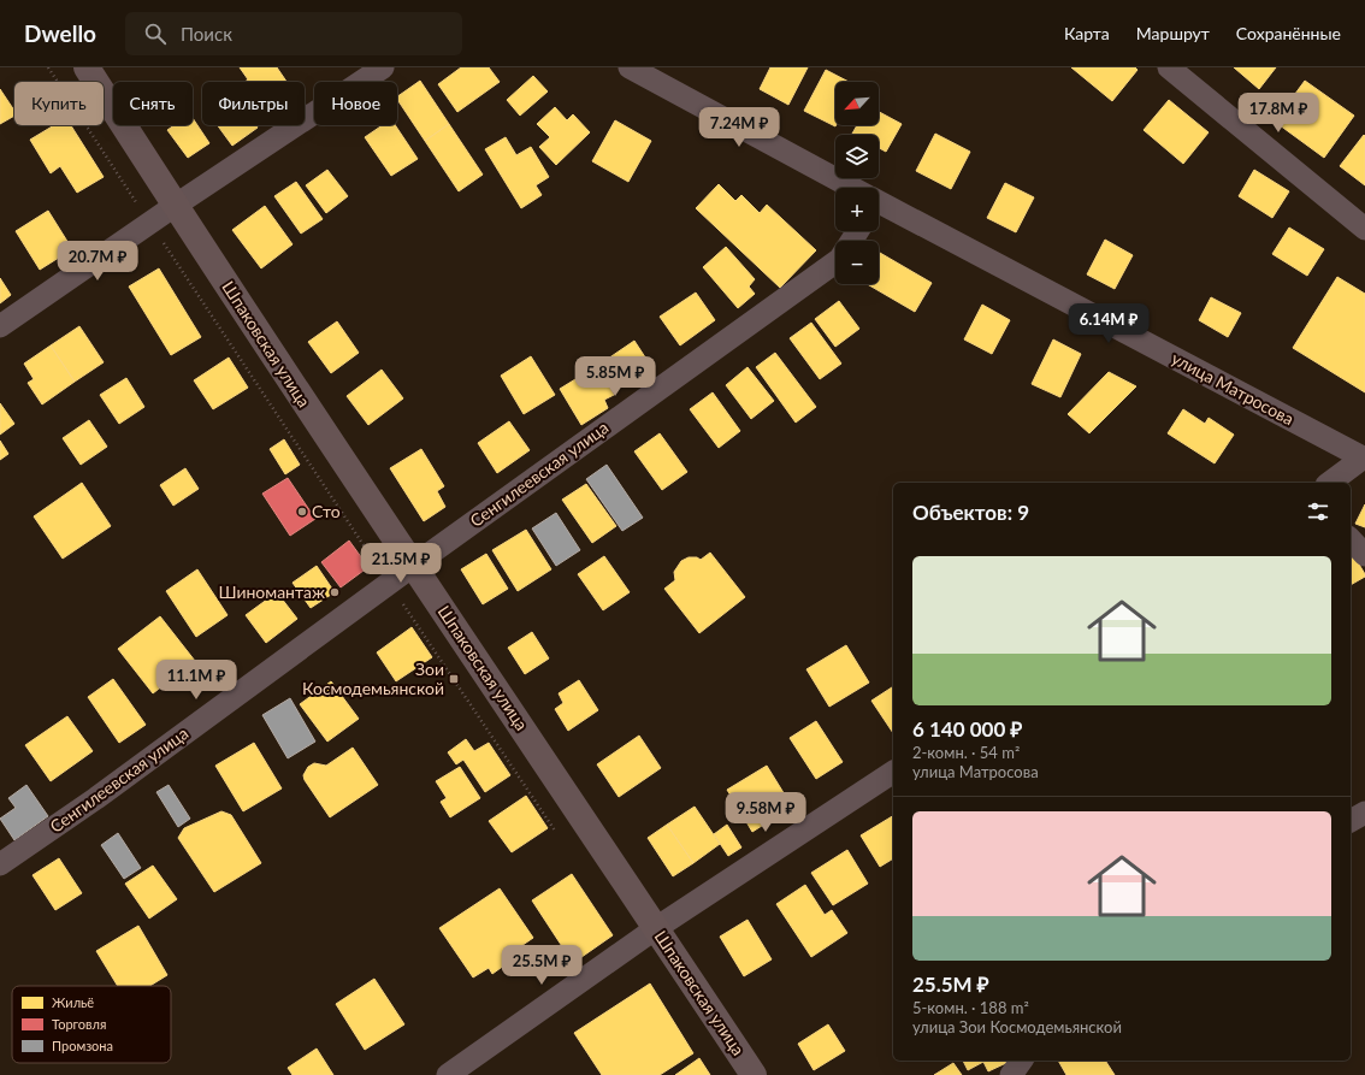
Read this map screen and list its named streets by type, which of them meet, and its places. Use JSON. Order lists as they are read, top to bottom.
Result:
{
  "streets": {
    "main road": ["Шпаковская улица"],
    "street": ["улица Матросова", "Сенгилеевская улица"]
  },
  "crossings": [
    ["Шпаковская улица", "Сенгилеевская улица"]
  ],
  "places": {
    "other": ["Сто", "Шиномантаж"],
    "transit": ["Зои Космодемьянской"]
  },
  "legend": ["Жильё", "Торговля", "Промзона"],
  "north": "bottom left",
  "page": {
    "header": "Dwello",
    "search": "Поиск",
    "nav": ["Карта", "Маршрут", "Сохранённые"],
    "map_buttons": ["+", "−"],
    "chip": [
      "Купить",
      "Снять",
      "Фильтры",
      "Новое"
    ],
    "price": [
      "17.8M ₽",
      "7.24M ₽",
      "20.7M ₽",
      "6.14M ₽",
      "5.85M ₽",
      "21.5M ₽",
      "11.1M ₽",
      "9.58M ₽",
      "25.5M ₽"
    ],
    "heading": "Объектов: 9",
    "list": [
      {
        "name": "6 140 000 ₽",
        "note": "2-комн. · 54 m² · улица Матросова"
      },
      {
        "name": "25.5M ₽",
        "note": "5-комн. · 188 m² · улица Зои Космодемьянской"
      }
    ]
  }
}
